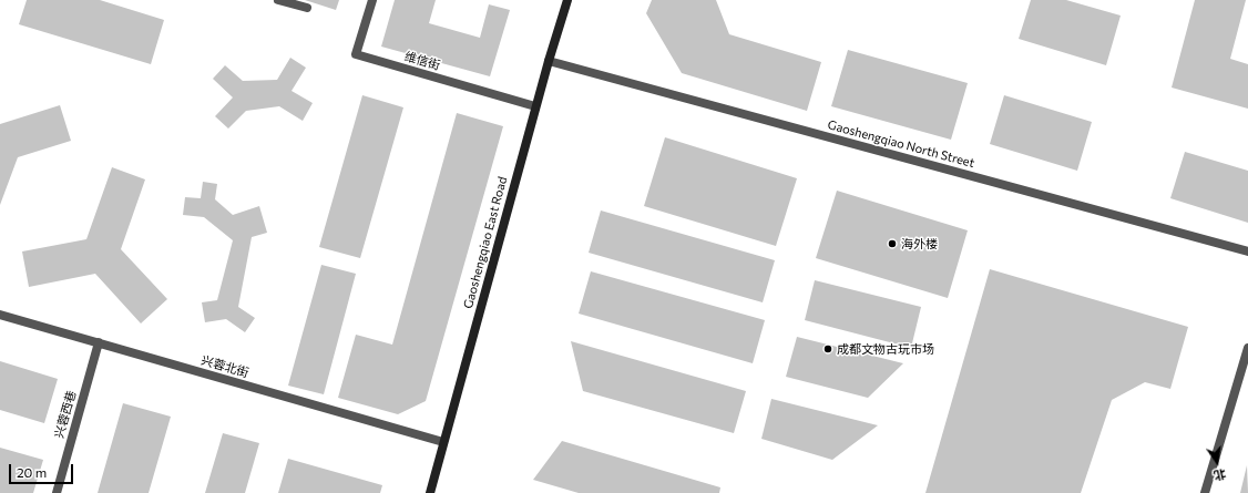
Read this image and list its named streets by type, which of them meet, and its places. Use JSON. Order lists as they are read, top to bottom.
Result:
{
  "streets": {
    "street": [
      "维信街",
      "Gaoshengqiao North Street",
      "Gaoshengqiao East Road",
      "兴蓉北街",
      "兴蓉西巷"
    ]
  },
  "crossings": [
    ["维信街", "Gaoshengqiao East Road"],
    ["Gaoshengqiao North Street", "Gaoshengqiao East Road"],
    ["Gaoshengqiao East Road", "兴蓉北街"],
    ["兴蓉北街", "兴蓉西巷"]
  ],
  "places": ["海外楼", "成都文物古玩市场"],
  "scale_bar": "20 m",
  "north": "bottom"
}
